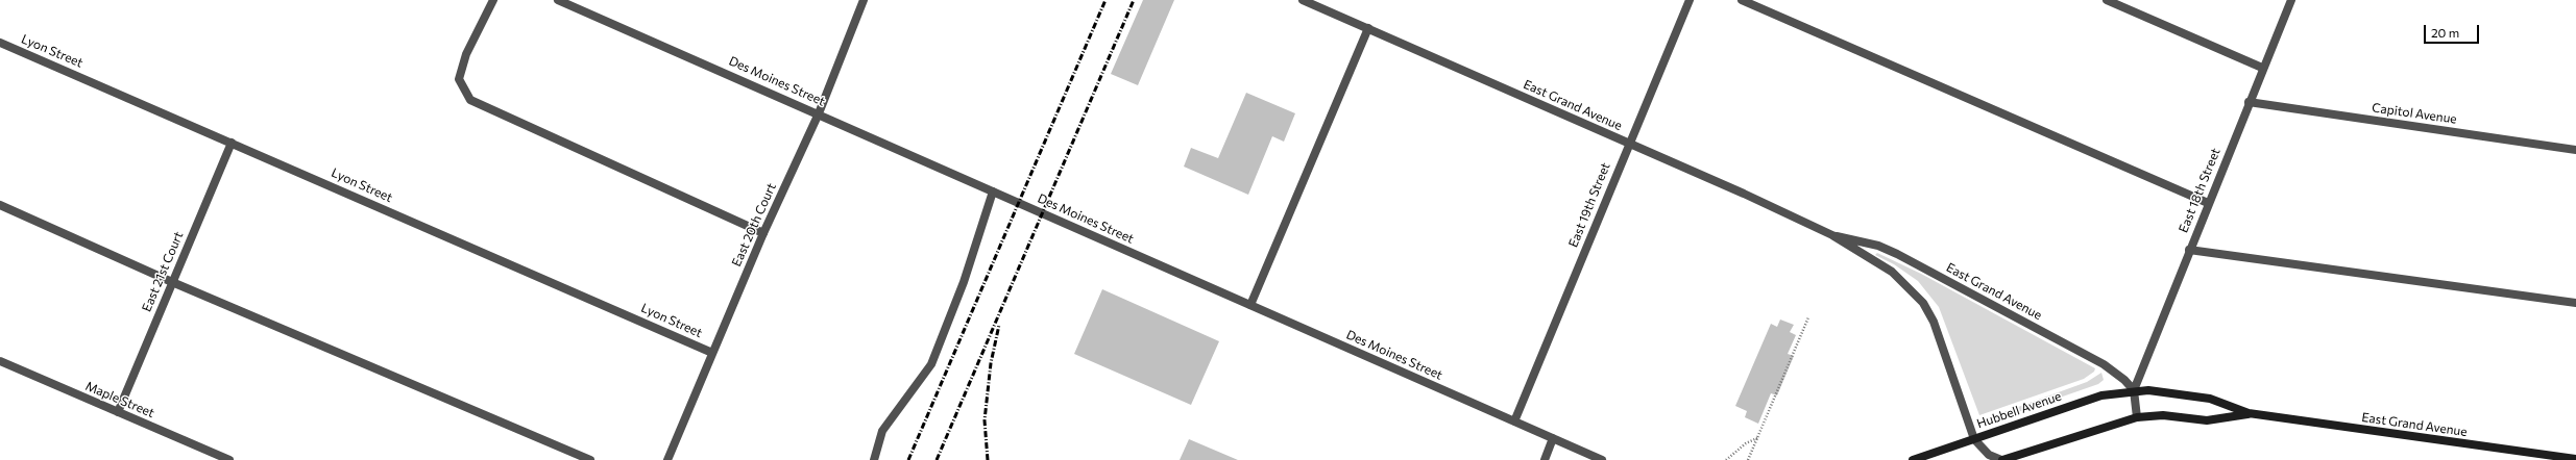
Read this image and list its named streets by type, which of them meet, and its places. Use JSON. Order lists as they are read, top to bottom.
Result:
{
  "streets": {
    "main road": ["East Grand Avenue", "Hubbell Avenue"],
    "street": [
      "Lyon Street",
      "Des Moines Street",
      "Capitol Avenue",
      "East 18th Street",
      "East 19th Street",
      "East 20th Court",
      "East 21st Court",
      "Maple Street"
    ]
  },
  "crossings": [
    ["Lyon Street", "East 20th Court"],
    ["Lyon Street", "East 21st Court"],
    ["Des Moines Street", "East 19th Street"],
    ["Des Moines Street", "East 20th Court"],
    ["East Grand Avenue", "East 18th Street"],
    ["East Grand Avenue", "East 19th Street"],
    ["East Grand Avenue", "Hubbell Avenue"],
    ["Capitol Avenue", "East 18th Street"],
    ["East 18th Street", "Hubbell Avenue"],
    ["East 21st Court", "Maple Street"]
  ],
  "scale_bar": "20 m"
}
